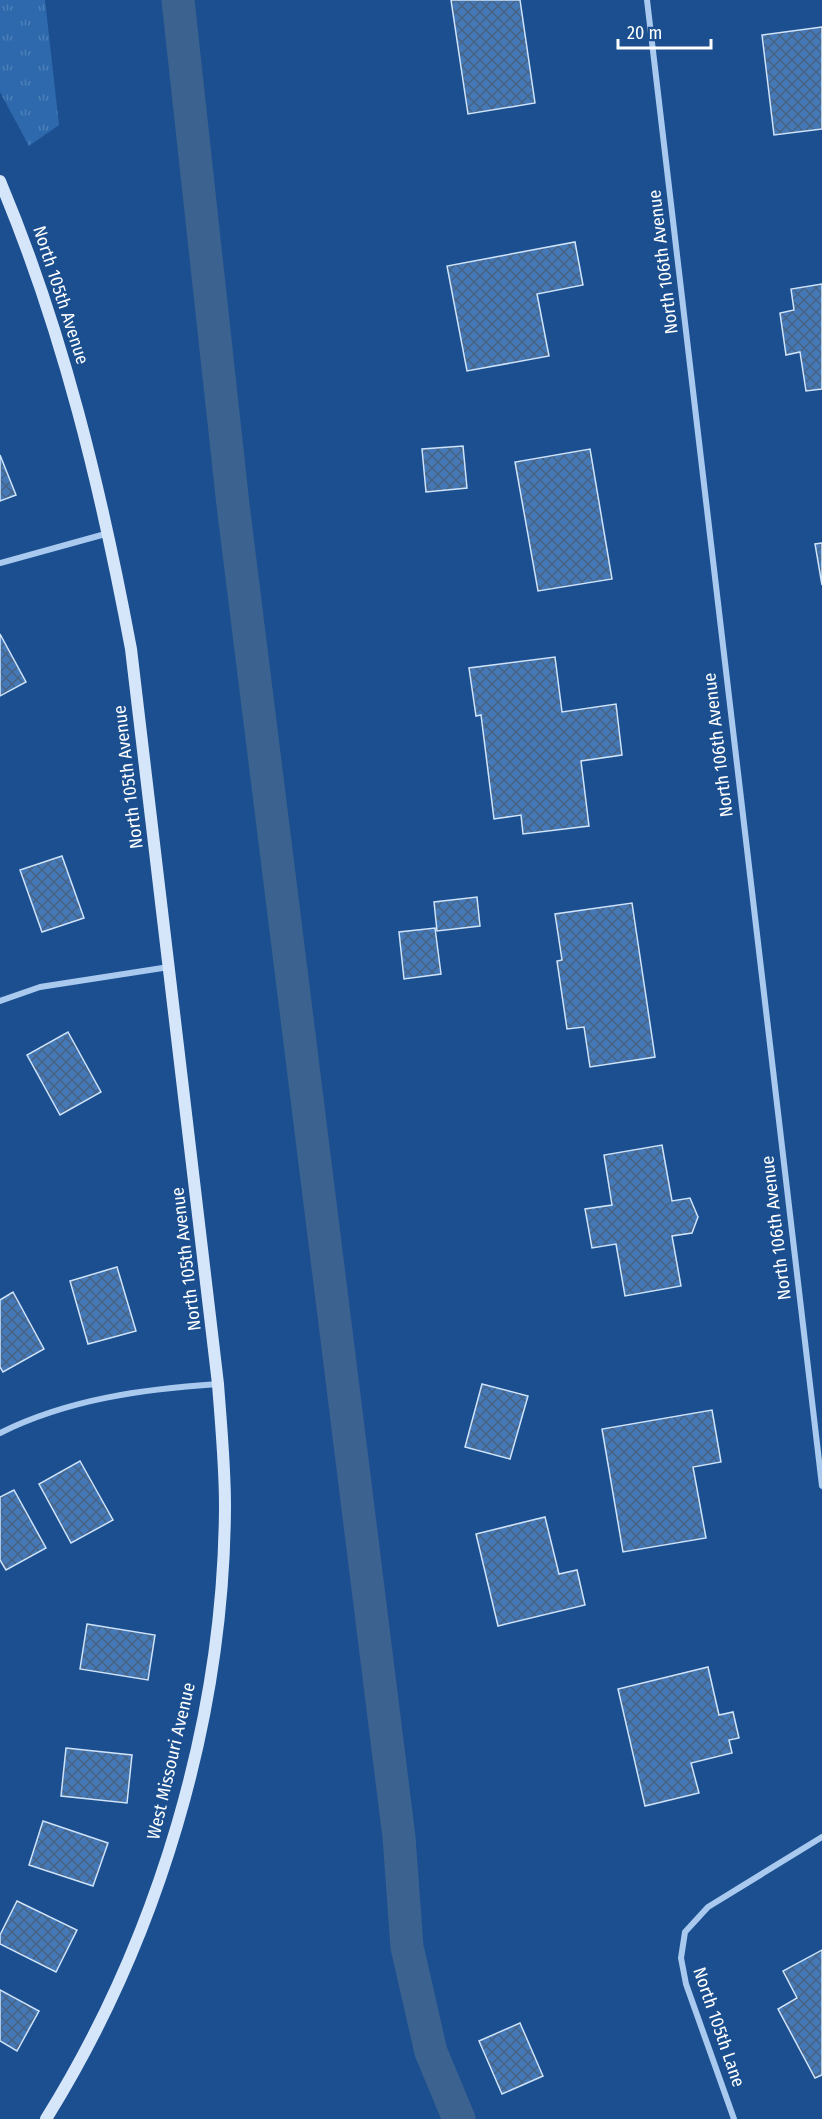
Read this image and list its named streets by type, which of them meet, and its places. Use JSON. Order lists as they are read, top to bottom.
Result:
{
  "streets": {
    "street": [
      "North 106th Avenue",
      "North 105th Avenue",
      "West Missouri Avenue",
      "North 105th Lane"
    ]
  },
  "crossings": [
    ["North 105th Avenue", "West Missouri Avenue"]
  ],
  "scale_bar": "20 m"
}
